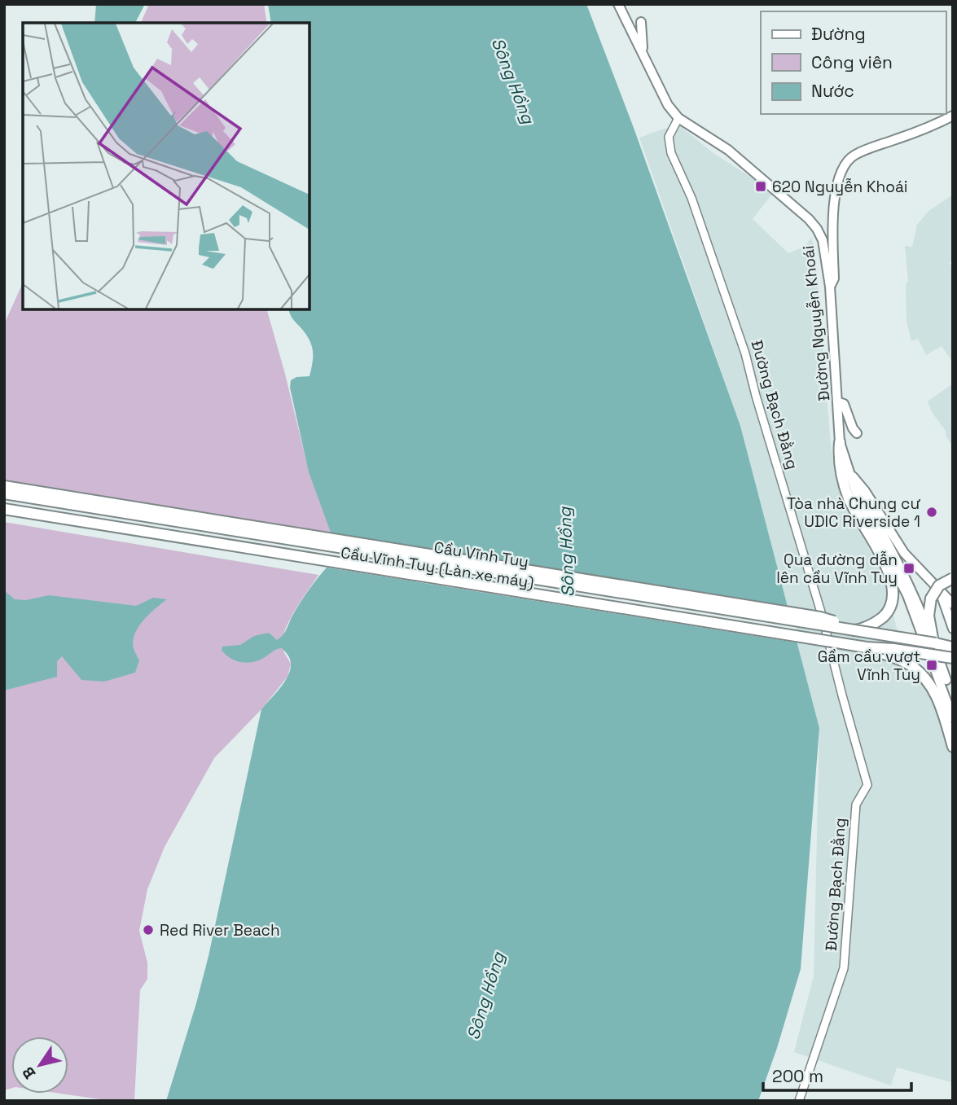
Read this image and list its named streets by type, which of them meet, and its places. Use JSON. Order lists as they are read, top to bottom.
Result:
{
  "streets": {
    "highway": ["Cầu Vĩnh Tuy", "Cầu Vĩnh Tuy (Làn xe máy)"],
    "main road": ["Đường Nguyễn Khoái"],
    "street": ["Đường Bạch Đằng"]
  },
  "crossings": [
    ["Đường Nguyễn Khoái", "Đường Bạch Đằng"],
    ["Đường Nguyễn Khoái", "Cầu Vĩnh Tuy"],
    ["Cầu Vĩnh Tuy", "Cầu Vĩnh Tuy (Làn xe máy)"]
  ],
  "water": ["Sông Hồng"],
  "places": {
    "transit": ["620 Nguyễn Khoái", "Qua đường dẫn lên cầu Vĩnh Tuy", "Gầm cầu vượt Vĩnh Tuy"],
    "other": ["Tòa nhà Chung cư UDIC Riverside 1", "Red River Beach"]
  },
  "legend": ["Đường", "Công viên", "Nước"],
  "scale_bar": "200 m",
  "north": "bottom left"
}
